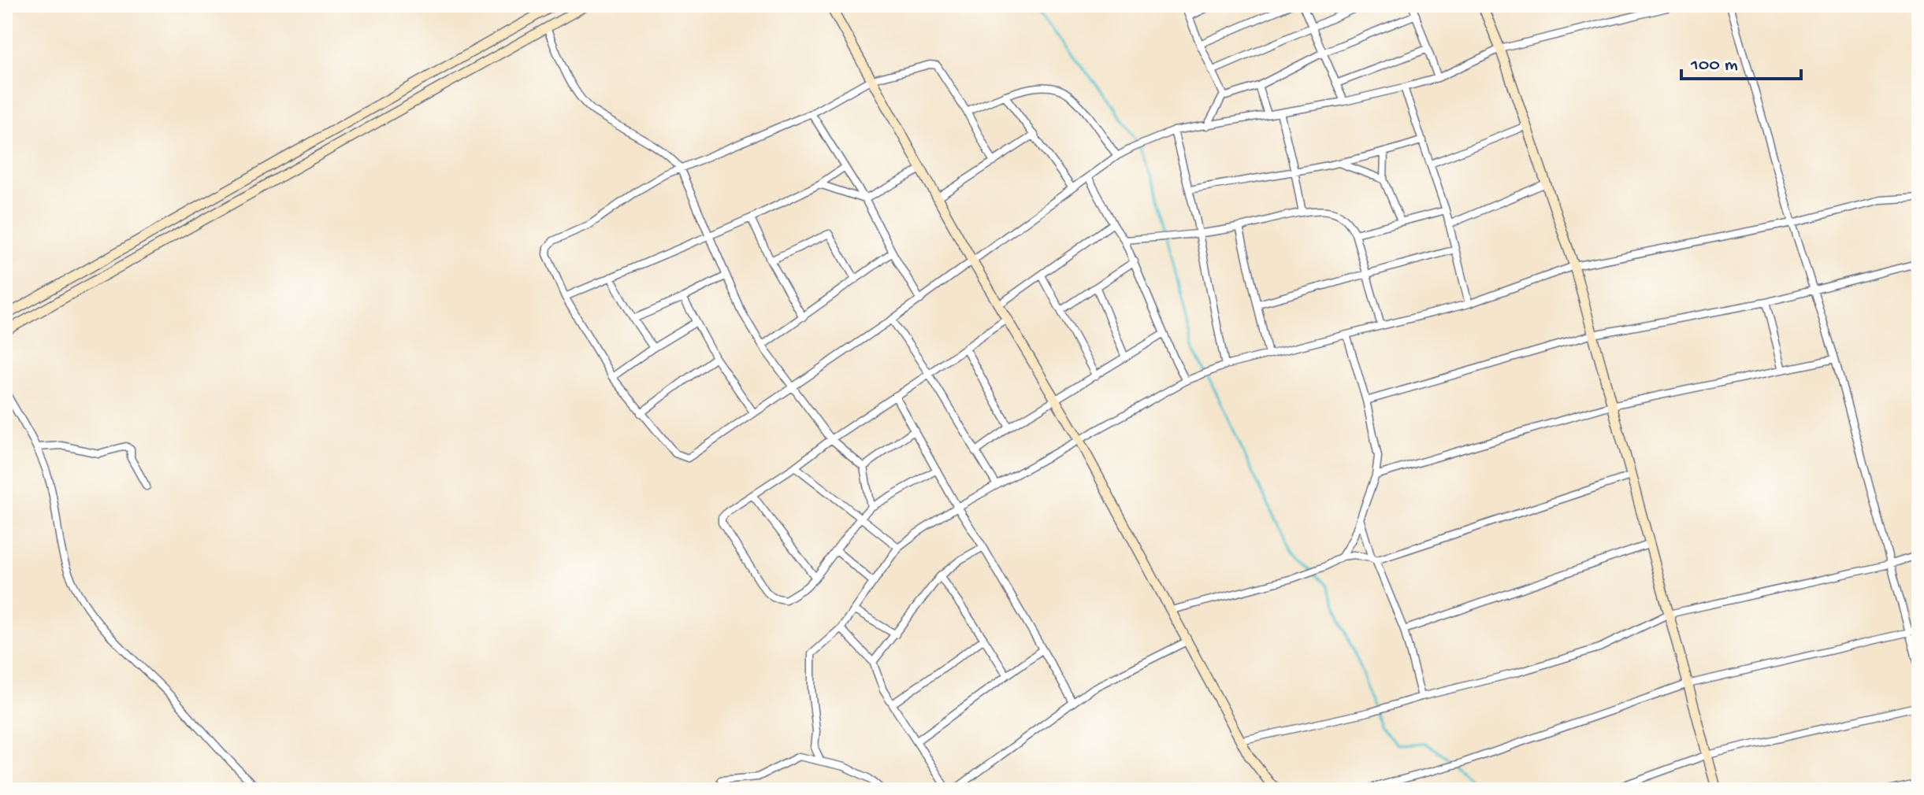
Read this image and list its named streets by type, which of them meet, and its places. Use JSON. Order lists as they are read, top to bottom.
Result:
{
  "scale_bar": "100 m"
}
